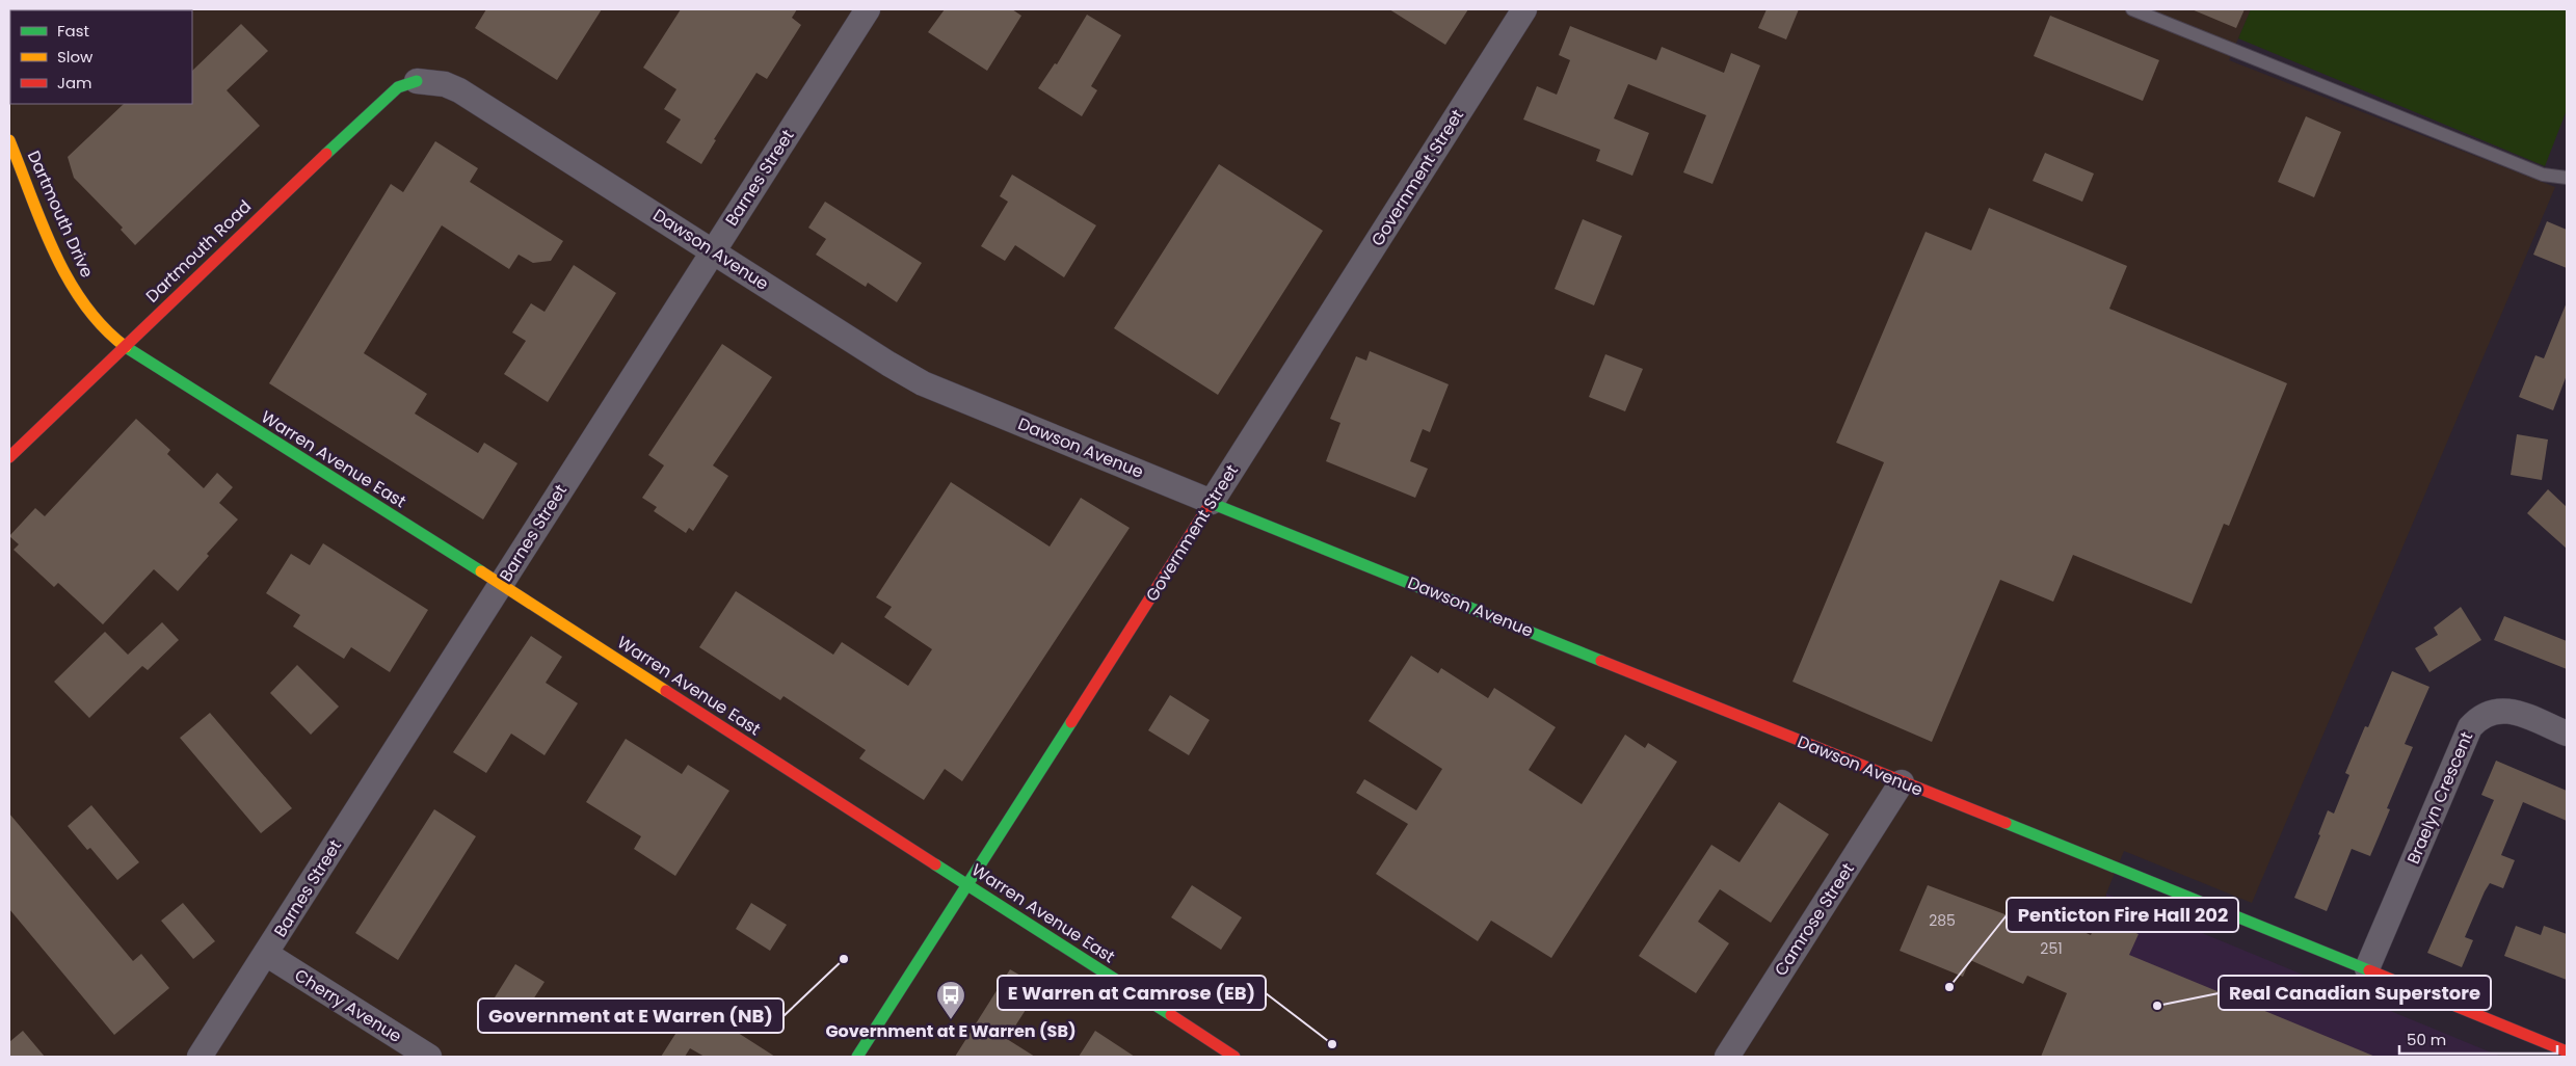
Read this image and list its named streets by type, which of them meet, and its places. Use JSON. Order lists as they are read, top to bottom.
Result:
{
  "streets": {
    "street": [
      "Barnes Street",
      "Government Street",
      "Dartmouth Drive",
      "Dawson Avenue",
      "Dartmouth Road",
      "Warren Avenue East",
      "Braelyn Crescent",
      "Camrose Street",
      "Cherry Avenue"
    ]
  },
  "crossings": [
    ["Barnes Street", "Dawson Avenue"],
    ["Barnes Street", "Warren Avenue East"],
    ["Barnes Street", "Cherry Avenue"],
    ["Government Street", "Dawson Avenue"],
    ["Government Street", "Warren Avenue East"],
    ["Dartmouth Drive", "Dartmouth Road"],
    ["Dartmouth Drive", "Warren Avenue East"],
    ["Dawson Avenue", "Dartmouth Road"],
    ["Dawson Avenue", "Braelyn Crescent"],
    ["Dawson Avenue", "Camrose Street"],
    ["Dartmouth Road", "Warren Avenue East"]
  ],
  "places": {
    "other": [
      "Government at E Warren (NB)",
      "Penticton Fire Hall 202",
      "Real Canadian Superstore",
      "E Warren at Camrose (EB)"
    ],
    "bus stop": ["Government at E Warren (SB)"]
  },
  "house_numbers": ["285", "251"],
  "legend": ["Fast", "Slow", "Jam"],
  "scale_bar": "50 m"
}
